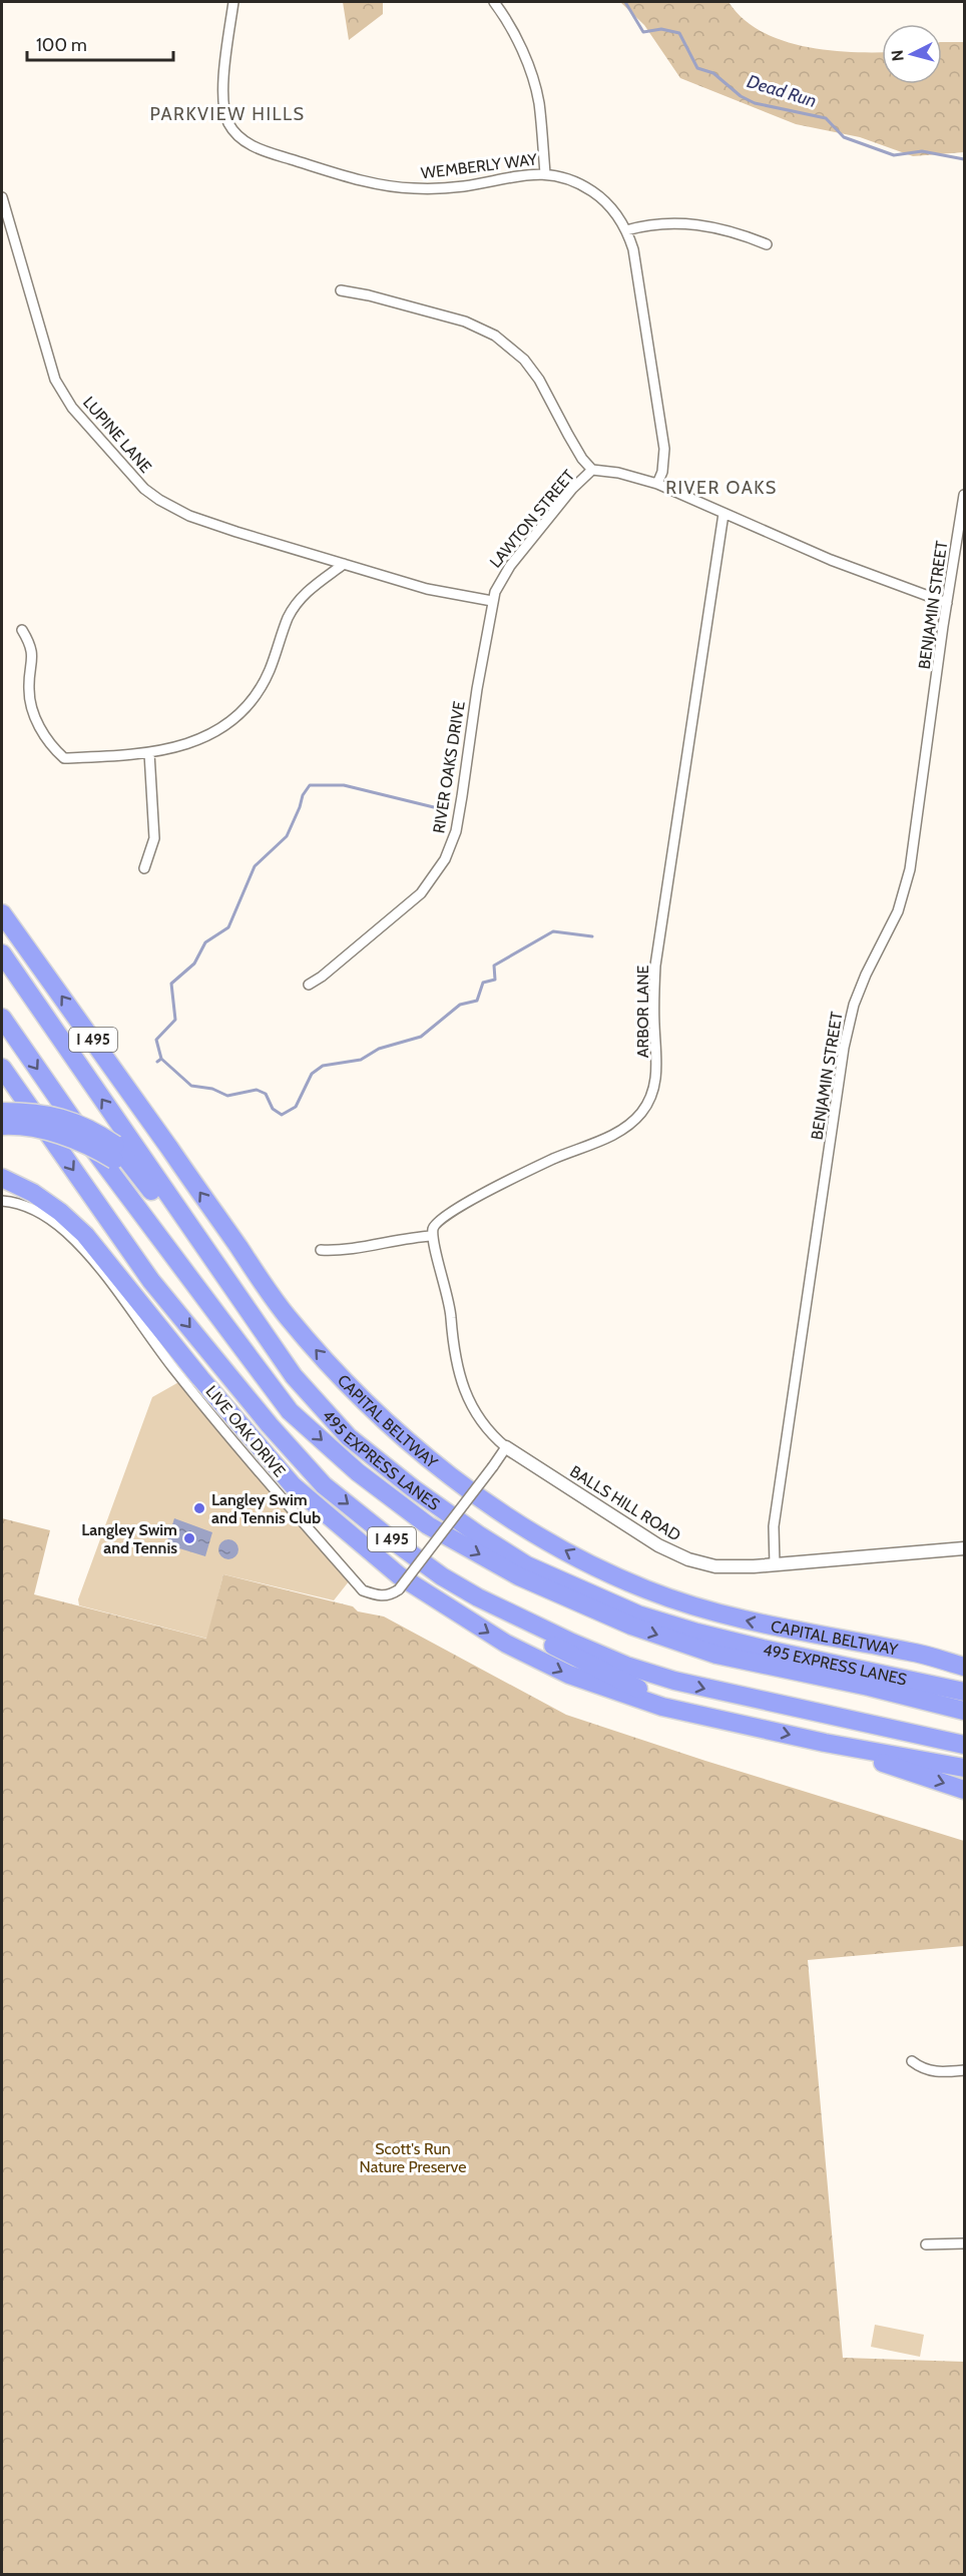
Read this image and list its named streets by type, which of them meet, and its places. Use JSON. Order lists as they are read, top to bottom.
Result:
{
  "streets": {
    "highway": ["I 495", "CAPITAL BELTWAY", "495 EXPRESS LANES"],
    "street": [
      "WEMBERLY WAY",
      "LUPINE LANE",
      "LAWTON STREET",
      "BENJAMIN STREET",
      "RIVER OAKS DRIVE",
      "ARBOR LANE",
      "LIVE OAK DRIVE",
      "BALLS HILL ROAD"
    ]
  },
  "crossings": [
    ["WEMBERLY WAY", "LAWTON STREET"],
    ["LAWTON STREET", "BENJAMIN STREET"],
    ["LAWTON STREET", "RIVER OAKS DRIVE"],
    ["LAWTON STREET", "ARBOR LANE"],
    ["BENJAMIN STREET", "BALLS HILL ROAD"],
    ["ARBOR LANE", "BALLS HILL ROAD"],
    ["LIVE OAK DRIVE", "BALLS HILL ROAD"]
  ],
  "districts": ["PARKVIEW HILLS", "RIVER OAKS"],
  "water": ["Dead Run"],
  "parks": ["Scott's Run Nature Preserve"],
  "places": ["Langley Swim and Tennis Club", "Langley Swim and Tennis"],
  "scale_bar": "100 m",
  "north": "left"
}
